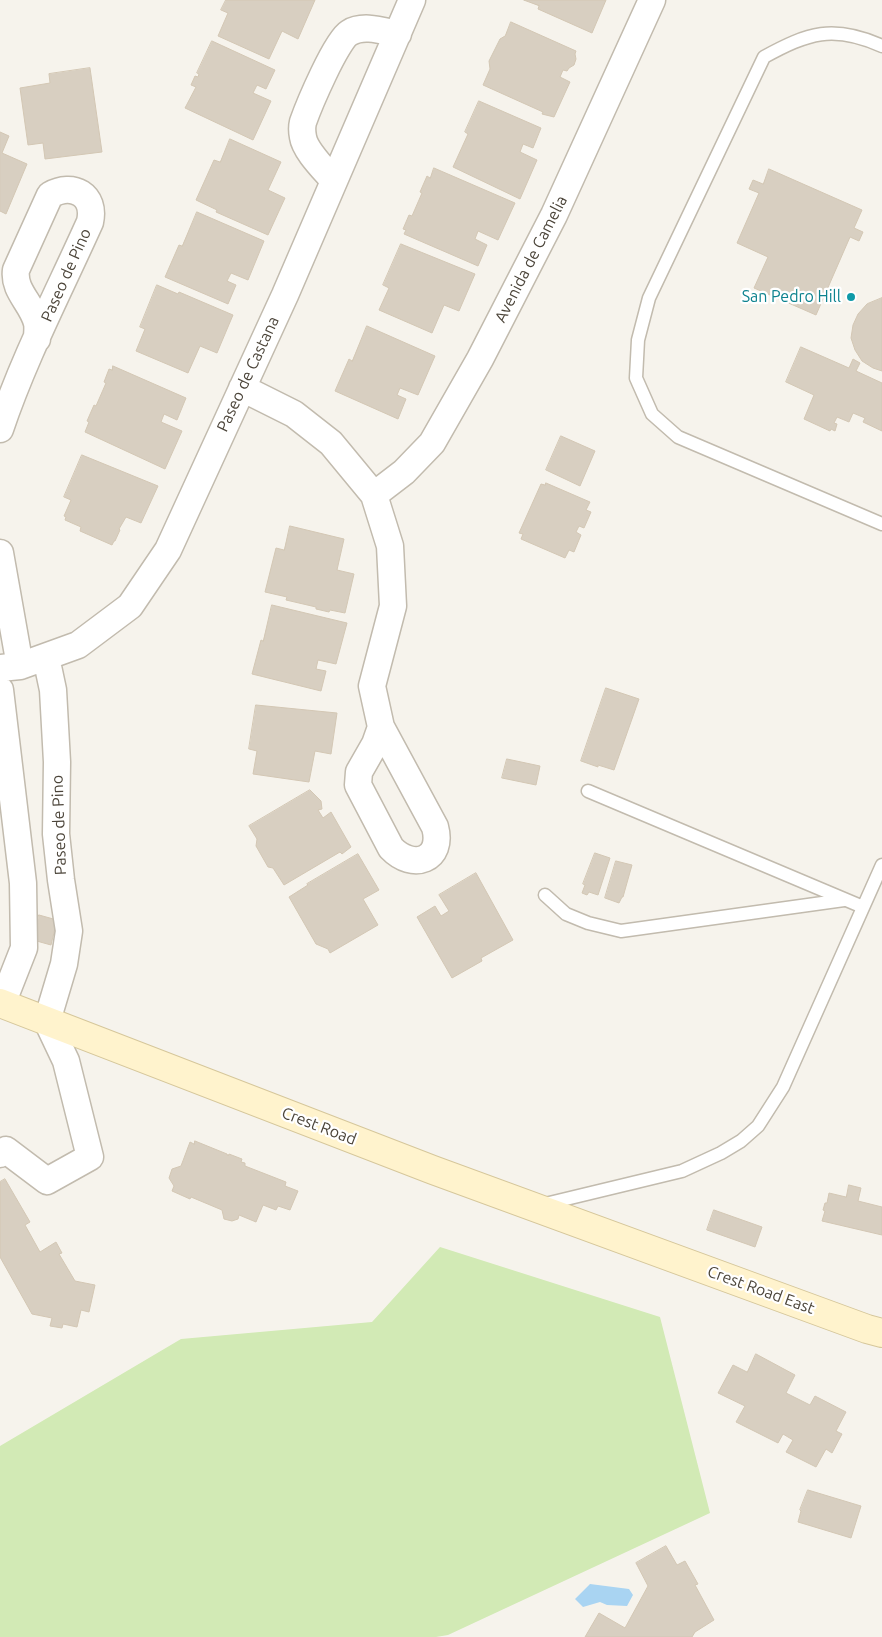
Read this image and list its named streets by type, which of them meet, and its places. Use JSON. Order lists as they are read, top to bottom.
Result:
{
  "streets": {
    "street": [
      "Avenida de Camelia",
      "Paseo de Pino",
      "Paseo de Castana",
      "Crest Road",
      "Crest Road East"
    ]
  },
  "crossings": [
    ["Paseo de Pino", "Paseo de Castana"],
    ["Paseo de Pino", "Crest Road"],
    ["Crest Road", "Crest Road East"]
  ],
  "places": ["San Pedro Hill"]
}
